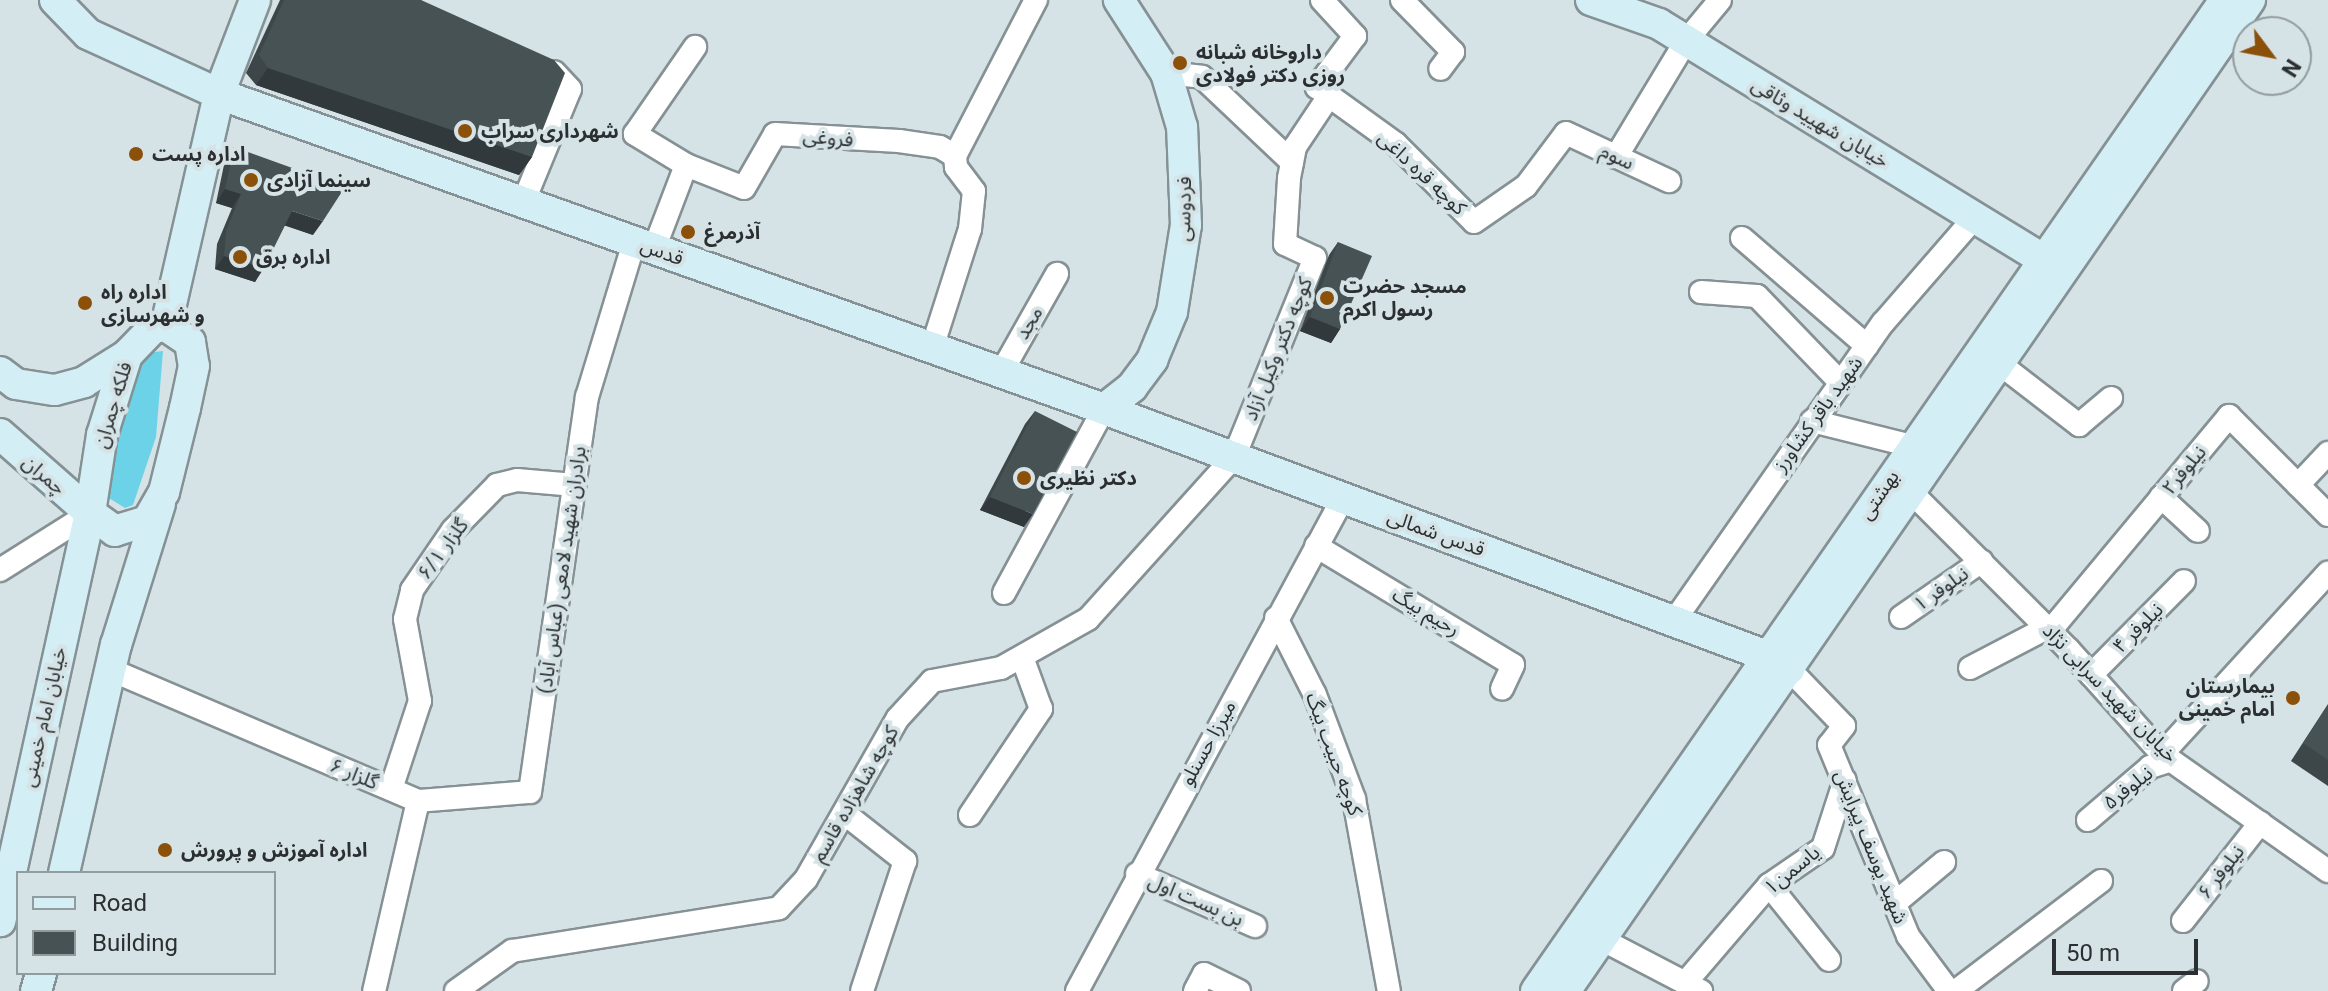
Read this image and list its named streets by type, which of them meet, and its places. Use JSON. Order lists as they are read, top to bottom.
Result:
{
  "streets": {
    "main road": [
      "خیابان شهیید وثاقی",
      "فردوسی",
      "قدس",
      "فلکه چمران",
      "چمران",
      "بهشتی",
      "قدس شمالی",
      "خیابان امام خمینی"
    ],
    "street": [
      "فروغی",
      "سوم",
      "کوچه قره داغی",
      "مجد",
      "کوچه دکتر وکیل آزاد",
      "شهید باقر کشاورز",
      "نیلوفر۲",
      "گلزار ۶/۱",
      "برادران شهید لامعی (عباس آباد)",
      "نیلوفر ۱",
      "رحیم بیگ",
      "نیلوفر ۴",
      "خیابان شهید سرابی نژاد",
      "میرزا حسنلو",
      "کوچه حبیب بیگ",
      "گلزار ۶",
      "نیلوفر۵",
      "کوچه شاهزاده قاسم",
      "شهید یوسف پیرایش",
      "یاسمن۱",
      "نیلوفر ۶",
      "بن بست اول"
    ]
  },
  "crossings": [
    ["خیابان شهیید وثاقی", "شهید باقر کشاورز"],
    ["خیابان شهیید وثاقی", "بهشتی"],
    ["سوم", "کوچه قره داغی"],
    ["کوچه قره داغی", "کوچه دکتر وکیل آزاد"],
    ["فردوسی", "قدس"],
    ["فردوسی", "قدس شمالی"],
    ["قدس", "مجد"],
    ["قدس", "قدس شمالی"],
    ["قدس", "برادران شهید لامعی (عباس آباد)"],
    ["کوچه دکتر وکیل آزاد", "قدس شمالی"],
    ["کوچه دکتر وکیل آزاد", "کوچه شاهزاده قاسم"],
    ["فلکه چمران", "چمران"],
    ["فلکه چمران", "خیابان امام خمینی"],
    ["شهید باقر کشاورز", "قدس شمالی"],
    ["نیلوفر۲", "خیابان شهید سرابی نژاد"],
    ["چمران", "خیابان امام خمینی"],
    ["بهشتی", "قدس شمالی"],
    ["بهشتی", "خیابان شهید سرابی نژاد"],
    ["بهشتی", "شهید یوسف پیرایش"],
    ["قدس شمالی", "میرزا حسنلو"],
    ["قدس شمالی", "کوچه شاهزاده قاسم"],
    ["قدس شمالی", "شهید یوسف پیرایش"],
    ["گلزار ۶/۱", "برادران شهید لامعی (عباس آباد)"],
    ["گلزار ۶/۱", "گلزار ۶"],
    ["برادران شهید لامعی (عباس آباد)", "گلزار ۶"],
    ["نیلوفر ۱", "خیابان شهید سرابی نژاد"],
    ["رحیم بیگ", "میرزا حسنلو"],
    ["نیلوفر ۴", "خیابان شهید سرابی نژاد"],
    ["خیابان شهید سرابی نژاد", "نیلوفر۵"],
    ["خیابان شهید سرابی نژاد", "نیلوفر ۶"],
    ["میرزا حسنلو", "کوچه حبیب بیگ"],
    ["میرزا حسنلو", "بن بست اول"],
    ["شهید یوسف پیرایش", "یاسمن۱"]
  ],
  "places": [
    "داروخانه شبانه روزی دکتر فولادی",
    "شهرداری سراب",
    "اداره پست",
    "سینما آزادی",
    "آذرمرغ",
    "اداره برق",
    "مسجد حضرت رسول اکرم",
    "اداره راه و شهرسازی",
    "دکتر نظیری",
    "بیمارستان امام خمینی",
    "اداره آموزش و پرورش"
  ],
  "legend": ["Road", "Building"],
  "scale_bar": "50 m",
  "north": "bottom right"
}
